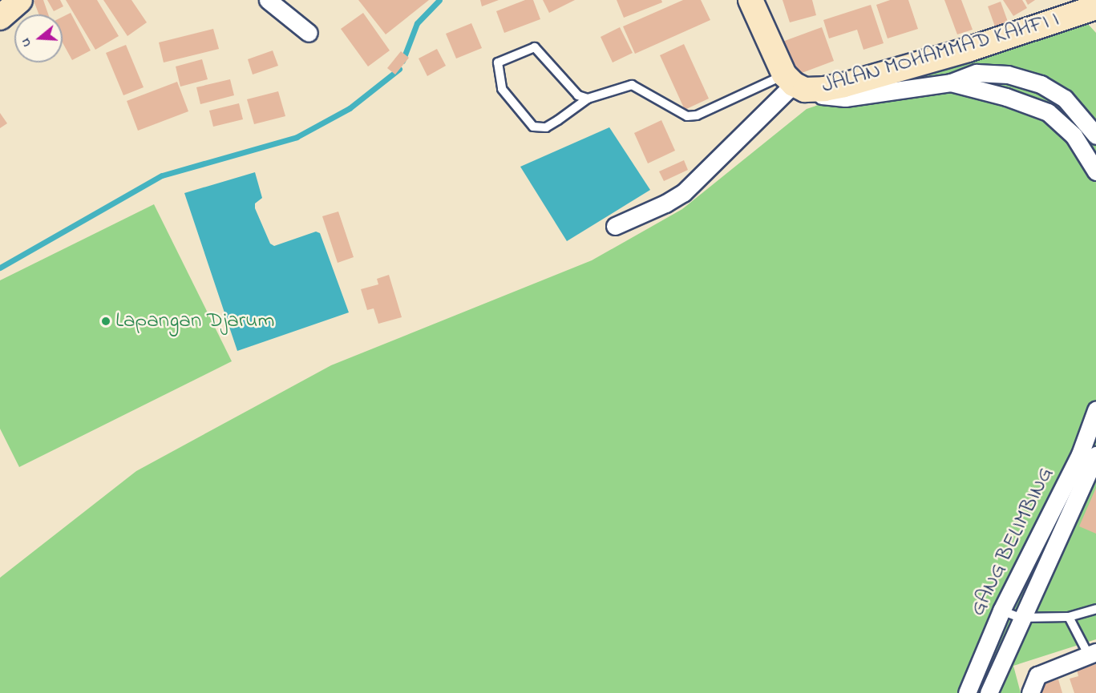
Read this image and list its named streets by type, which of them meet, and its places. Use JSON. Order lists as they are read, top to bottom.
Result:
{
  "streets": {
    "street": ["JALAN MOHAMMAD KAHFI I", "GANG BELIMBING"]
  },
  "places": ["Lapangan Djarum"],
  "north": "left"
}
